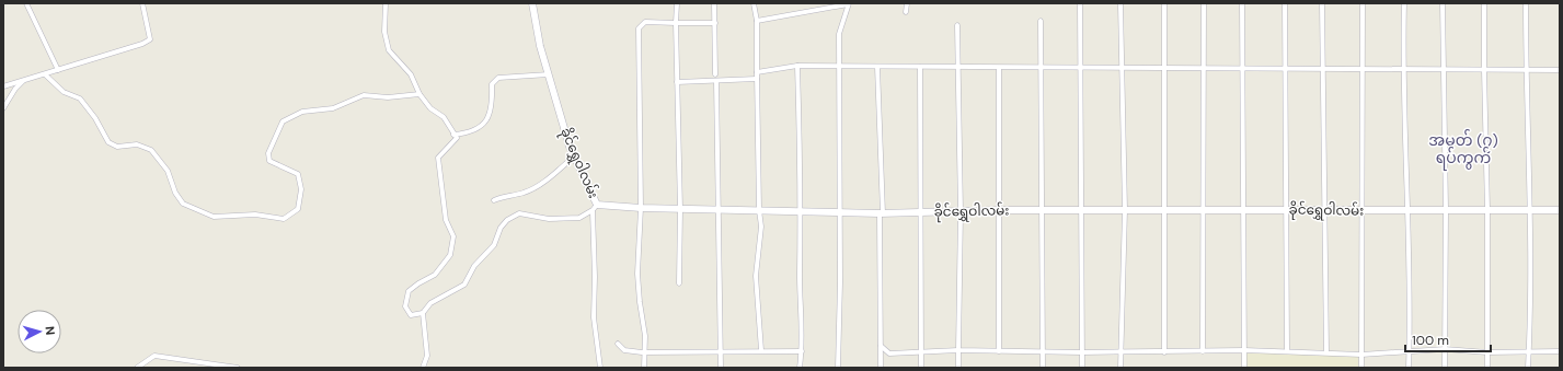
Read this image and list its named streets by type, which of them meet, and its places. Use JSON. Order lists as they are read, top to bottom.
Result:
{
  "streets": {
    "street": ["ခိုင်ရွှေဝါလမ်း"]
  },
  "districts": ["အမှတ် (၇) ရပ်ကွက်"],
  "scale_bar": "100 m",
  "north": "right"
}
